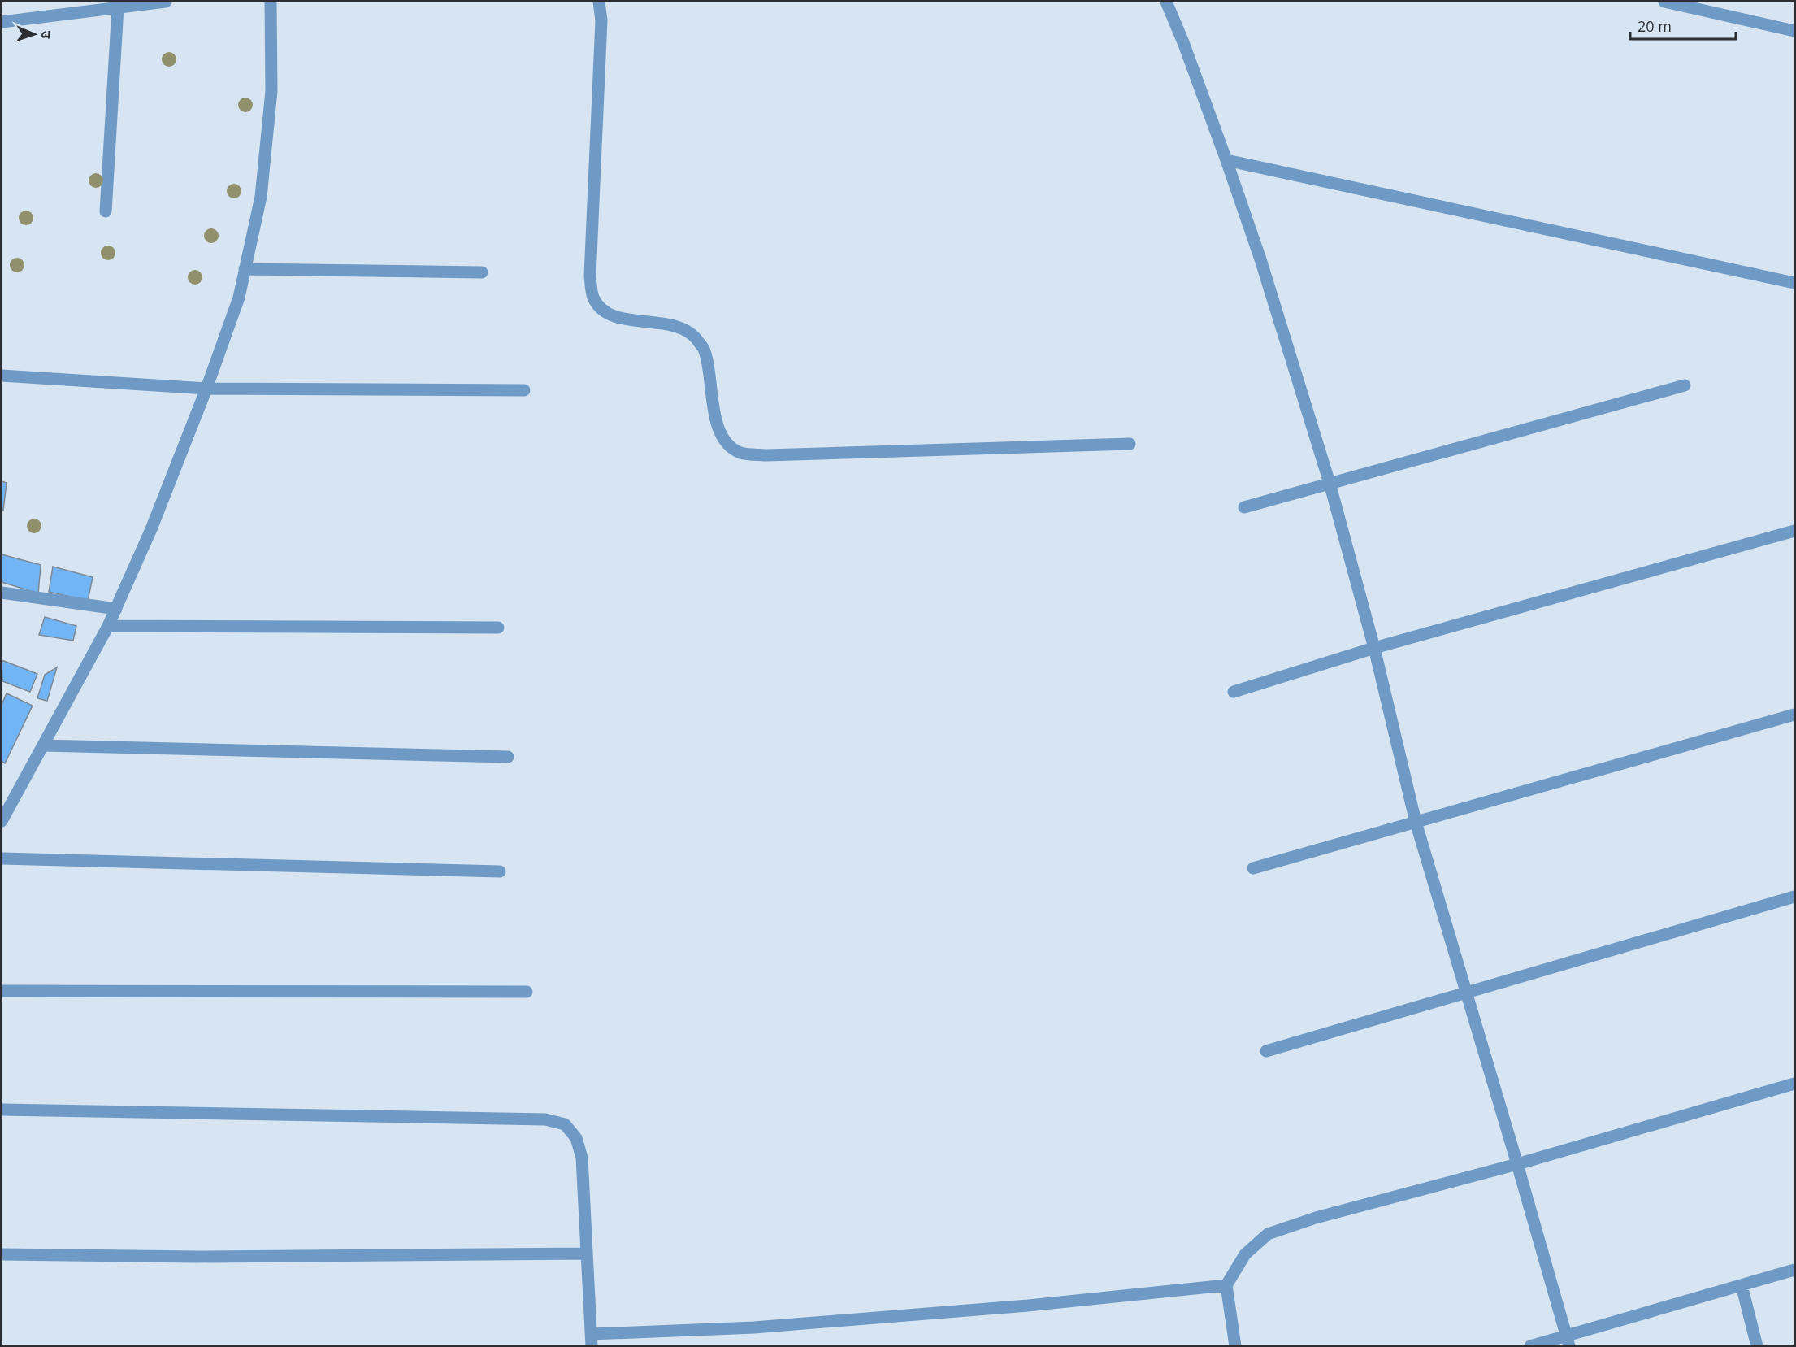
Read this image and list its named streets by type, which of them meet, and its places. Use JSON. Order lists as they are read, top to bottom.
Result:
{
  "scale_bar": "20 m",
  "north": "right"
}
